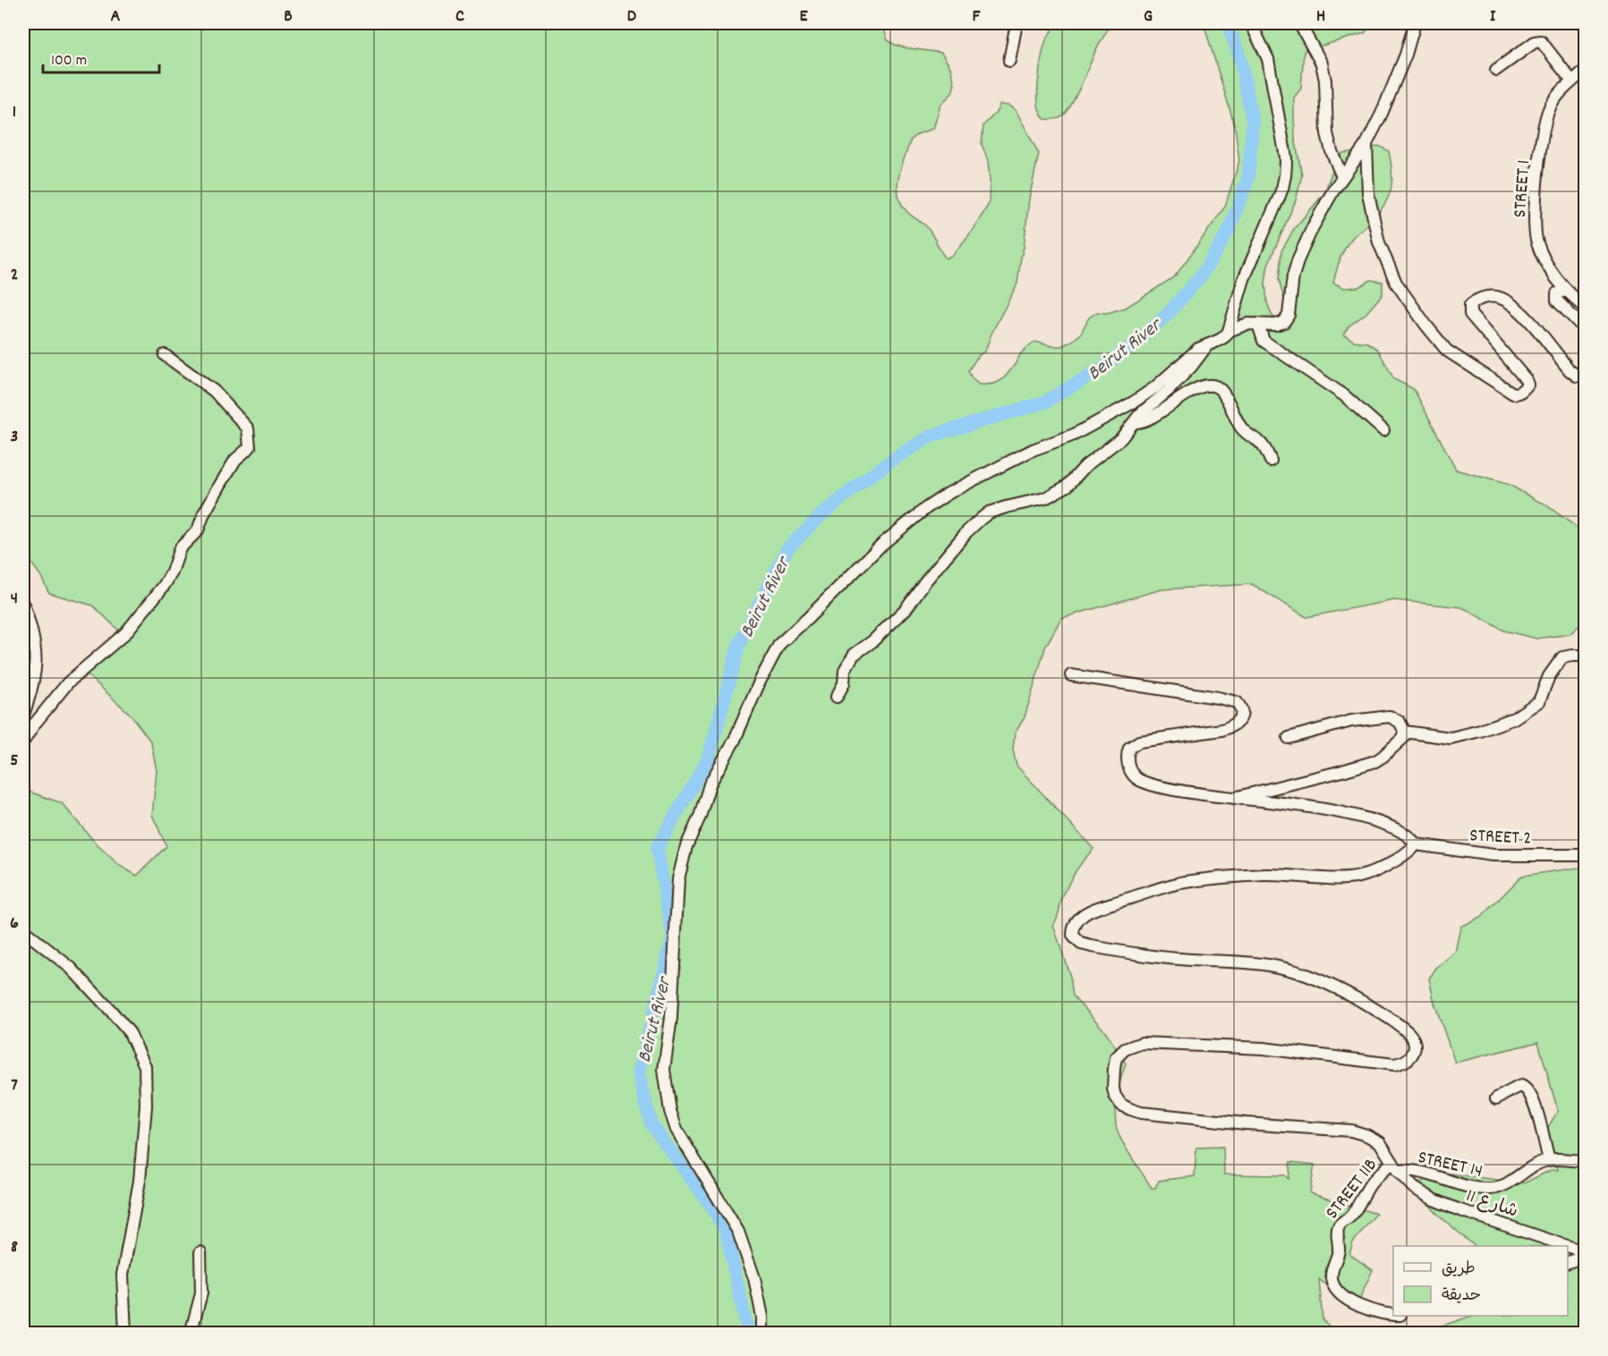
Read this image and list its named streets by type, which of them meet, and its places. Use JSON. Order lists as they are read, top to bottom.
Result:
{
  "streets": {
    "street": [
      "STREET 1",
      "STREET 2",
      "STREET 14",
      "STREET 11B",
      "شارع 11"
    ]
  },
  "crossings": [
    ["STREET 2", "شارع 11"],
    ["STREET 14", "STREET 11B"],
    ["STREET 14", "شارع 11"],
    ["STREET 11B", "شارع 11"]
  ],
  "water": ["Beirut River"],
  "legend": ["طريق", "حديقة"],
  "scale_bar": "100 m",
  "grid": {
    "columns": [
      "A",
      "B",
      "C",
      "D",
      "E",
      "F",
      "G",
      "H",
      "I"
    ],
    "rows": [
      "1",
      "2",
      "3",
      "4",
      "5",
      "6",
      "7",
      "8"
    ]
  }
}
